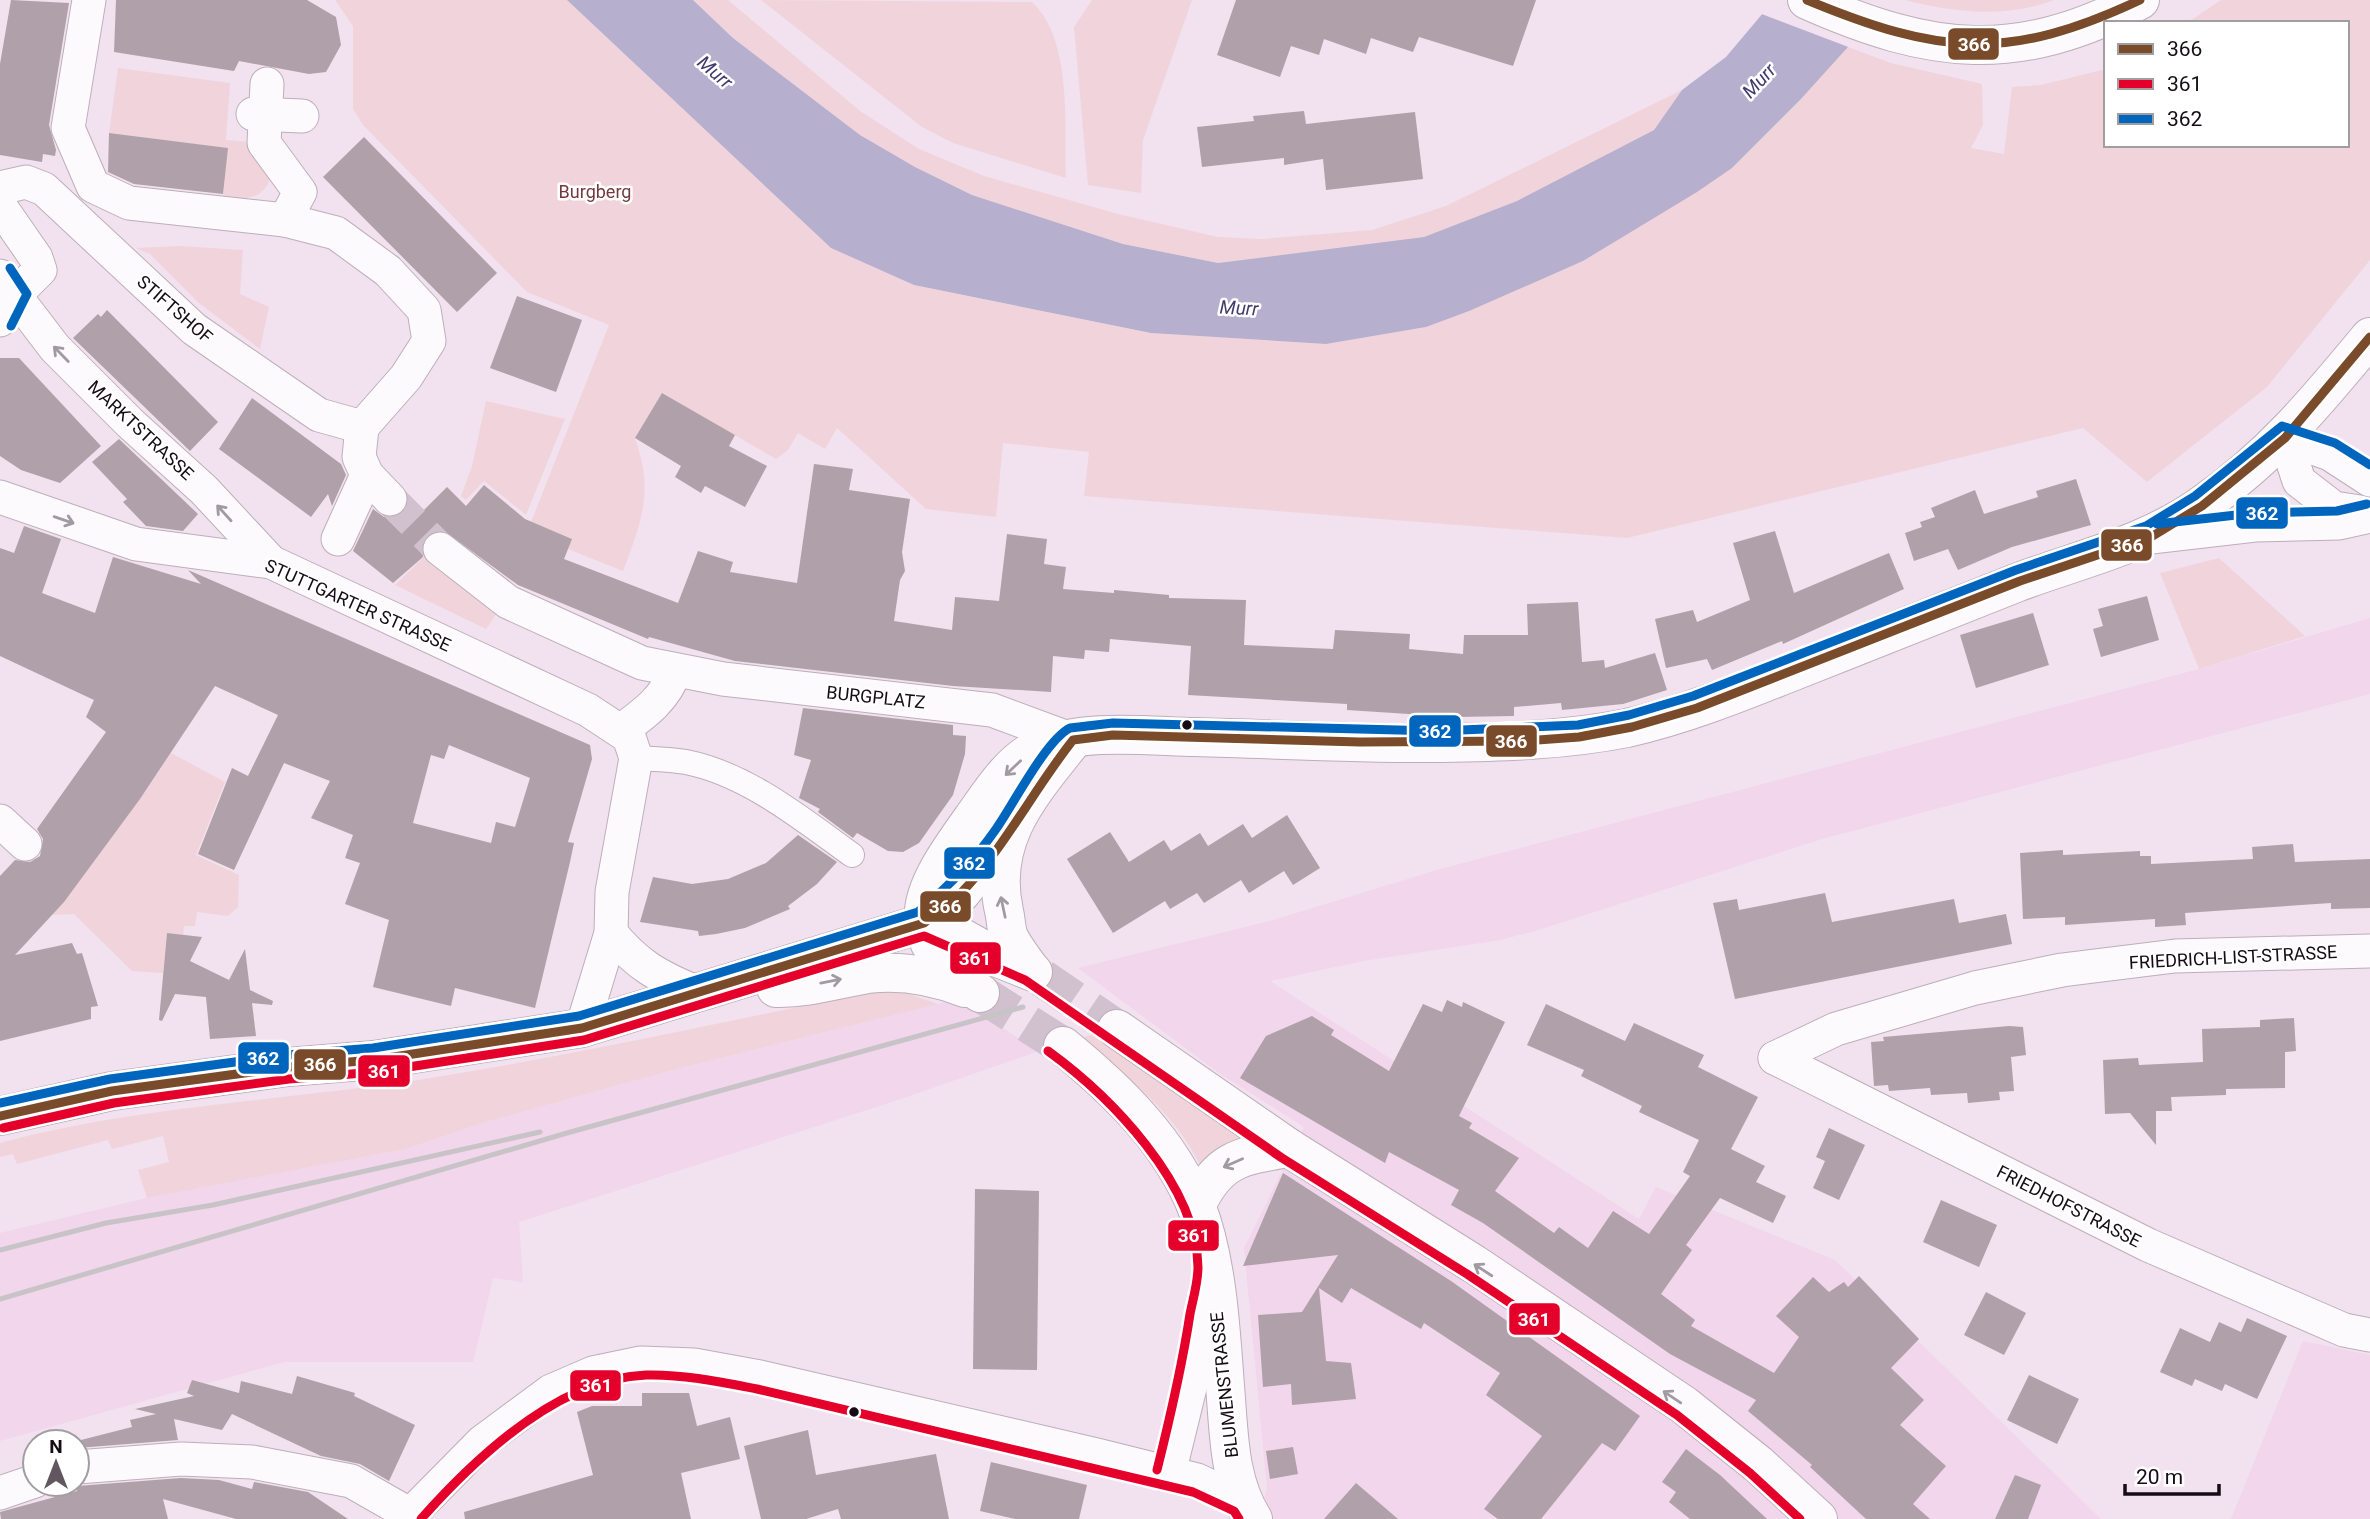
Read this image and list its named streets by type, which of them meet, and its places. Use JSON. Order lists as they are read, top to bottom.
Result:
{
  "streets": {
    "street": [
      "STIFTSHOF",
      "MARKTSTRASSE",
      "STUTTGARTER STRASSE",
      "BURGPLATZ",
      "FRIEDRICH-LIST-STRASSE",
      "FRIEDHOFSTRASSE",
      "BLUMENSTRASSE"
    ]
  },
  "crossings": [
    ["MARKTSTRASSE", "STUTTGARTER STRASSE"],
    ["FRIEDRICH-LIST-STRASSE", "FRIEDHOFSTRASSE"]
  ],
  "one_way": ["MARKTSTRASSE", "STUTTGARTER STRASSE"],
  "water": ["Murr"],
  "parks": ["Burgberg"],
  "lines": ["transit line 366", "transit line 362", "transit line 361"],
  "legend": ["366", "361", "362"],
  "scale_bar": "20 m",
  "north": "top"
}
